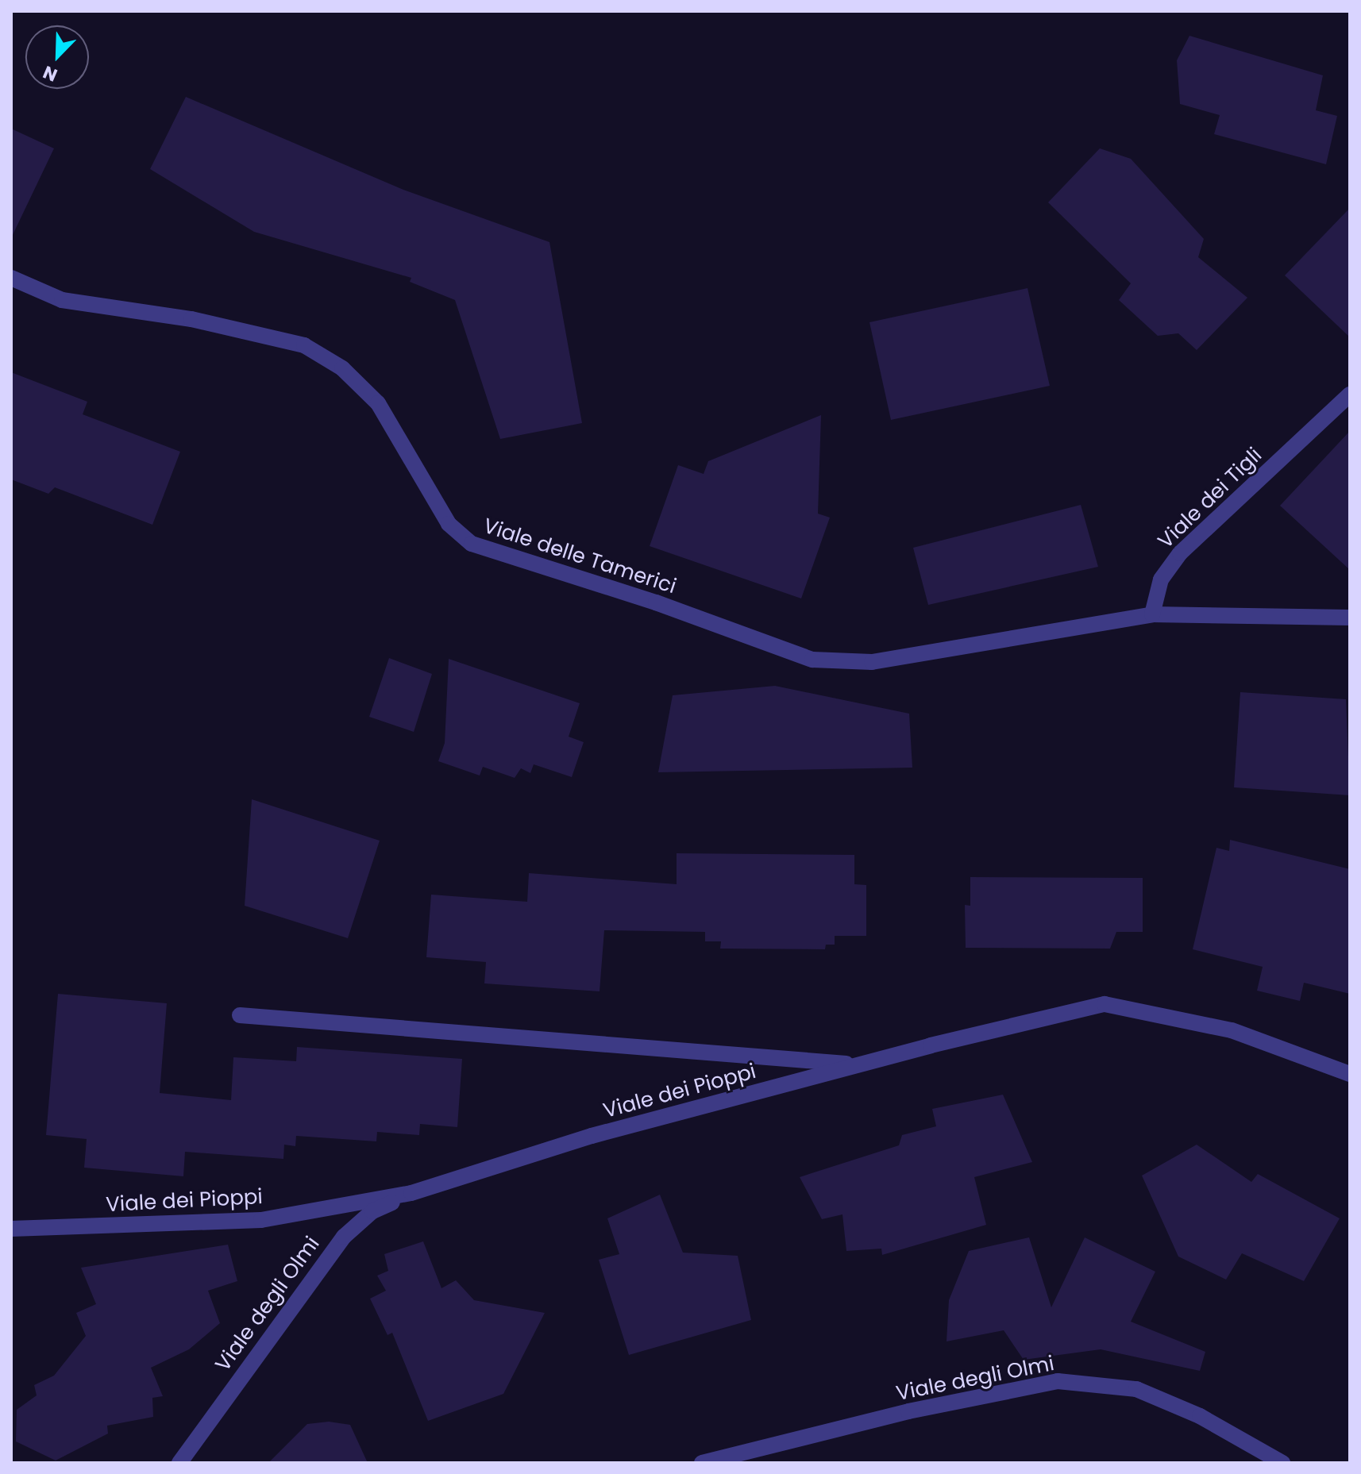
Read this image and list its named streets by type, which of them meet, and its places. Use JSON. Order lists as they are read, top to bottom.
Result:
{
  "streets": {
    "street": [
      "Viale dei Tigli",
      "Viale delle Tamerici",
      "Viale dei Pioppi",
      "Viale degli Olmi"
    ]
  },
  "crossings": [
    ["Viale dei Tigli", "Viale delle Tamerici"],
    ["Viale dei Pioppi", "Viale degli Olmi"]
  ],
  "north": "bottom left"
}
